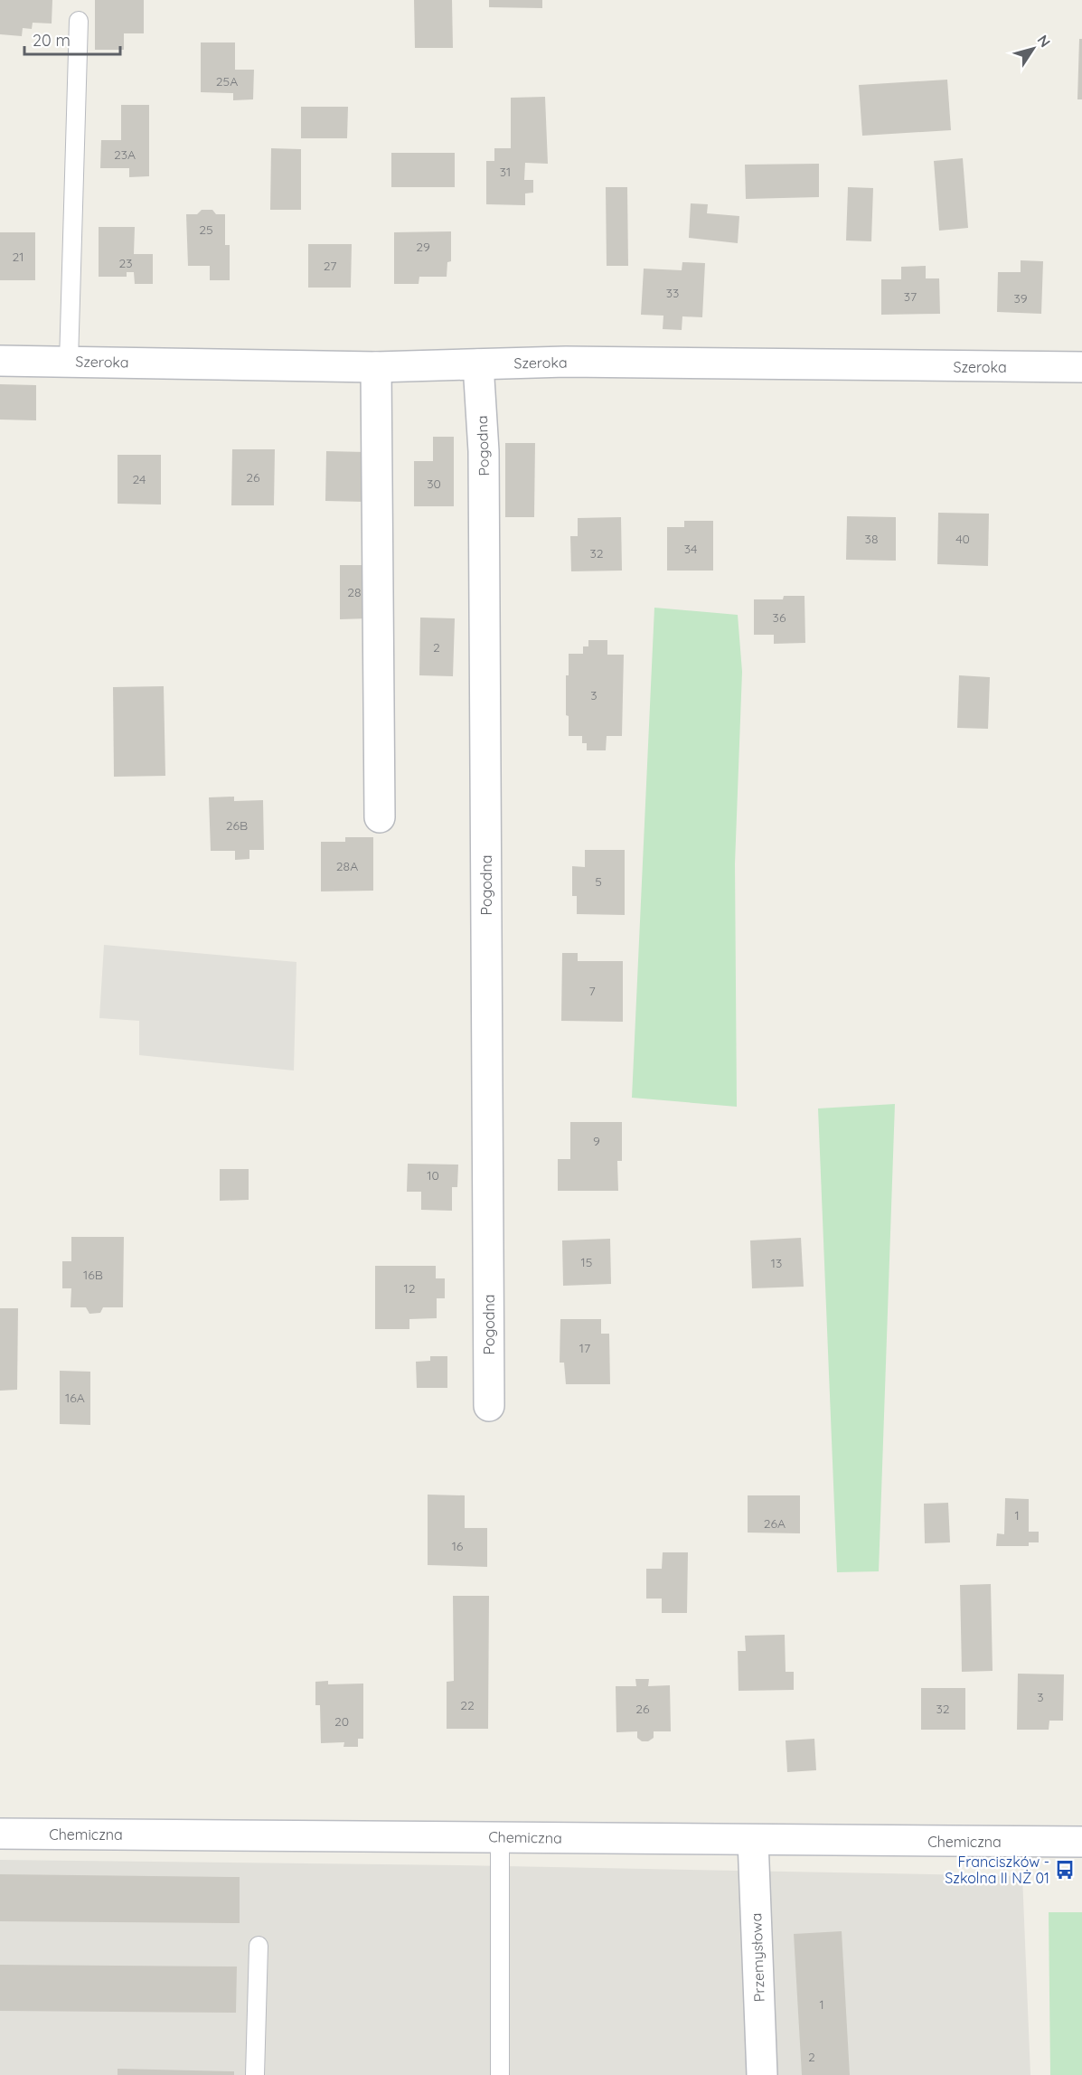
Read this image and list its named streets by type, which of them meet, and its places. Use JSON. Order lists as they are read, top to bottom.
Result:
{
  "streets": {
    "street": [
      "Szeroka",
      "Pogodna",
      "Chemiczna",
      "Przemysłowa"
    ]
  },
  "crossings": [
    ["Szeroka", "Pogodna"],
    ["Chemiczna", "Przemysłowa"]
  ],
  "places": {
    "bus stop": ["Franciszków - Szkolna II NŻ 01"]
  },
  "house_numbers": [
    "25A",
    "23A",
    "31",
    "25",
    "29",
    "21",
    "23",
    "27",
    "33",
    "37",
    "39",
    "26",
    "24",
    "30",
    "38",
    "40",
    "34",
    "32",
    "28",
    "36",
    "2",
    "3",
    "26B",
    "28A",
    "5",
    "7",
    "9",
    "10",
    "15",
    "13",
    "16B",
    "12",
    "17",
    "16A",
    "1",
    "26A",
    "16",
    "3",
    "22",
    "26",
    "32",
    "20",
    "1",
    "2"
  ],
  "scale_bar": "20 m",
  "north": "top right"
}
